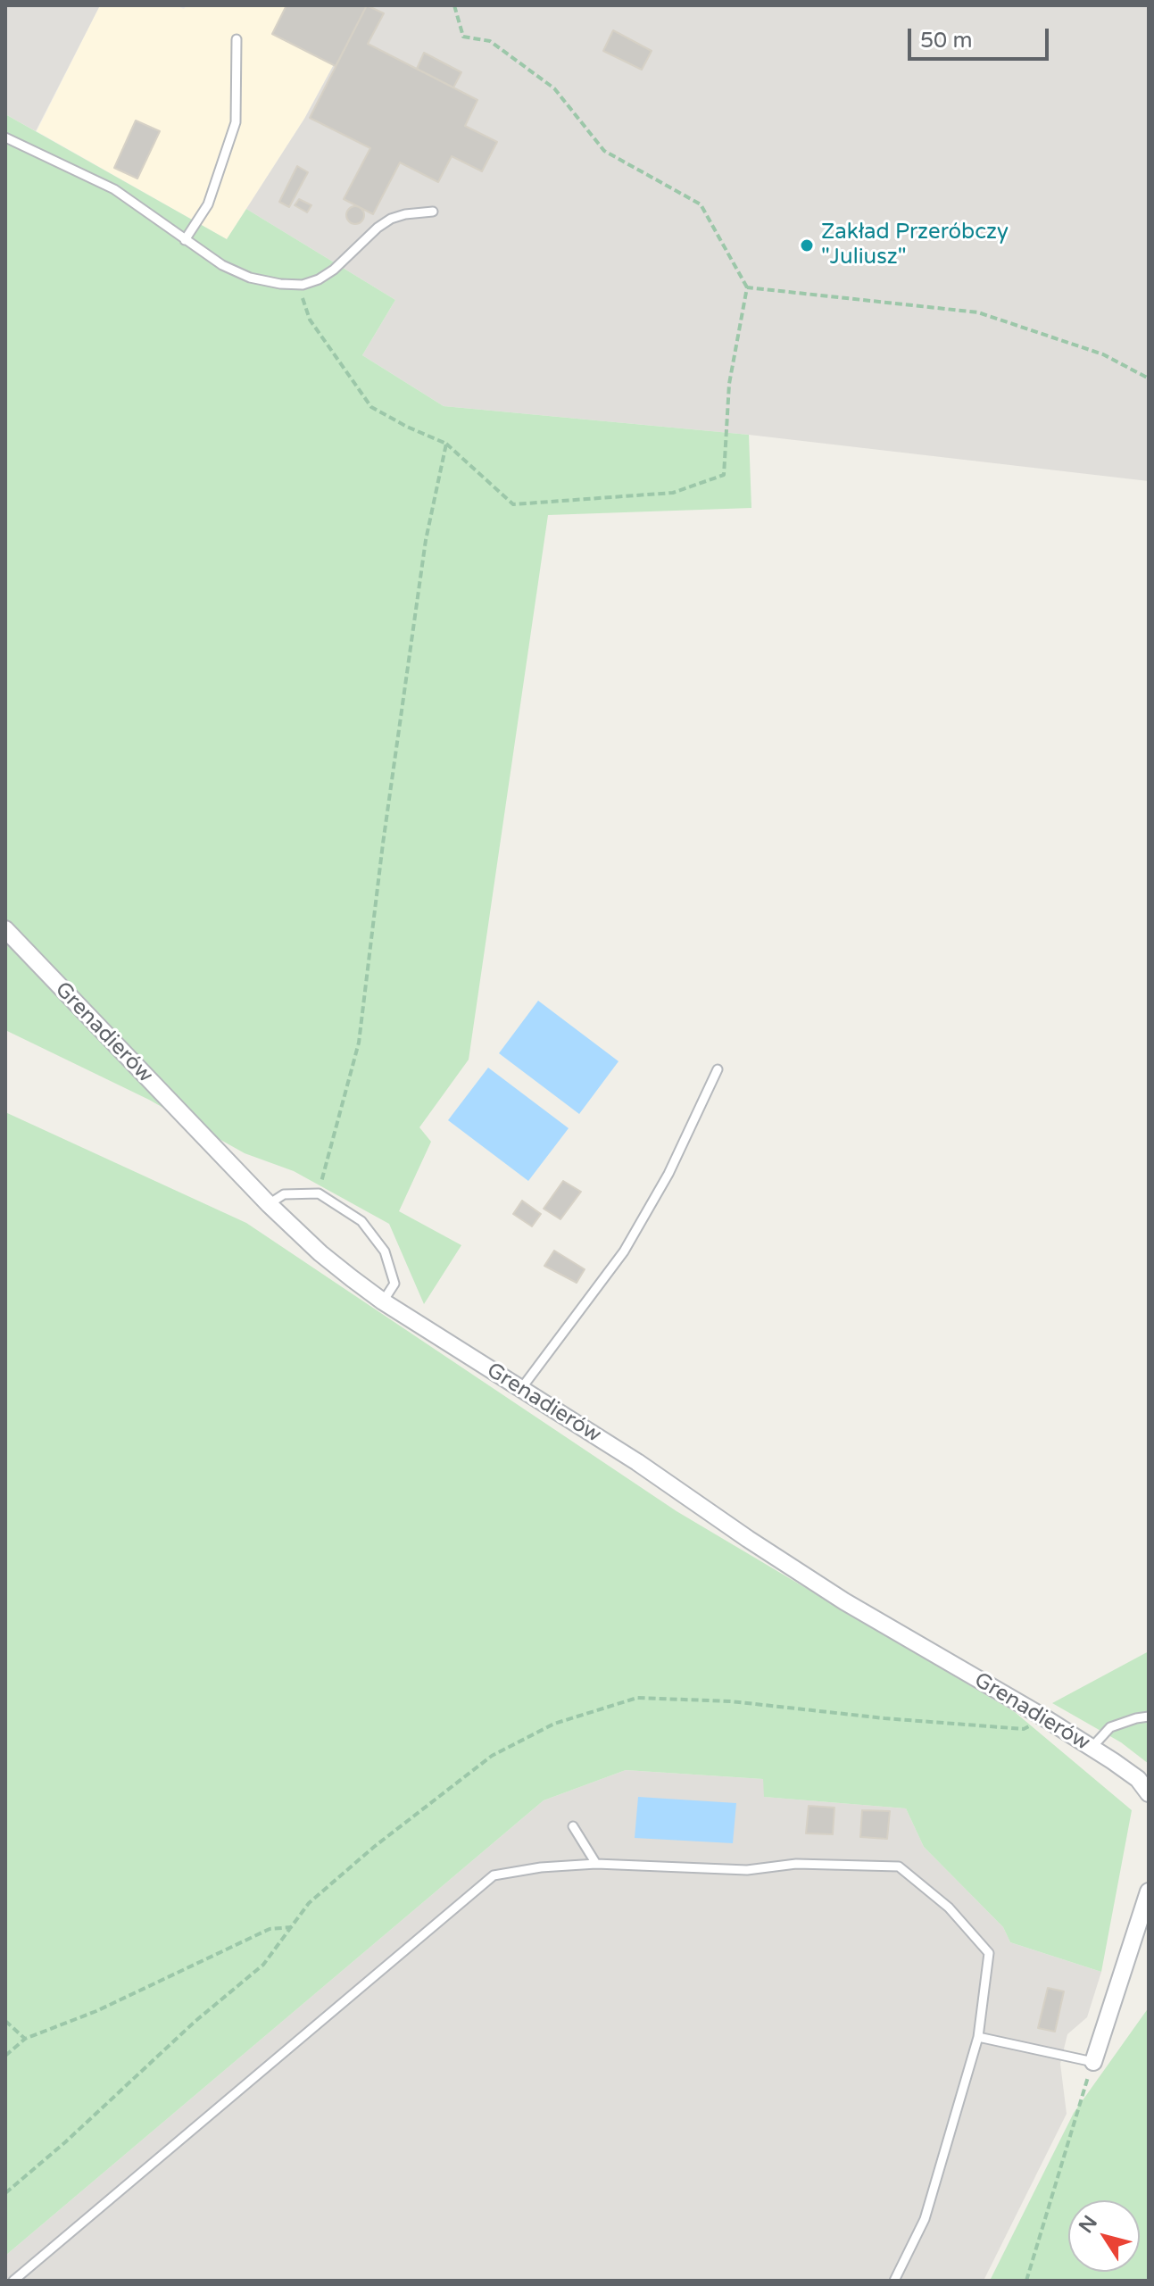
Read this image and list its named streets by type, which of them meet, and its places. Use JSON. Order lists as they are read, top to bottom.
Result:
{
  "streets": {
    "street": ["Grenadierów"]
  },
  "places": ["Zakład Przeróbczy \"Juliusz\""],
  "scale_bar": "50 m",
  "north": "top left"
}
